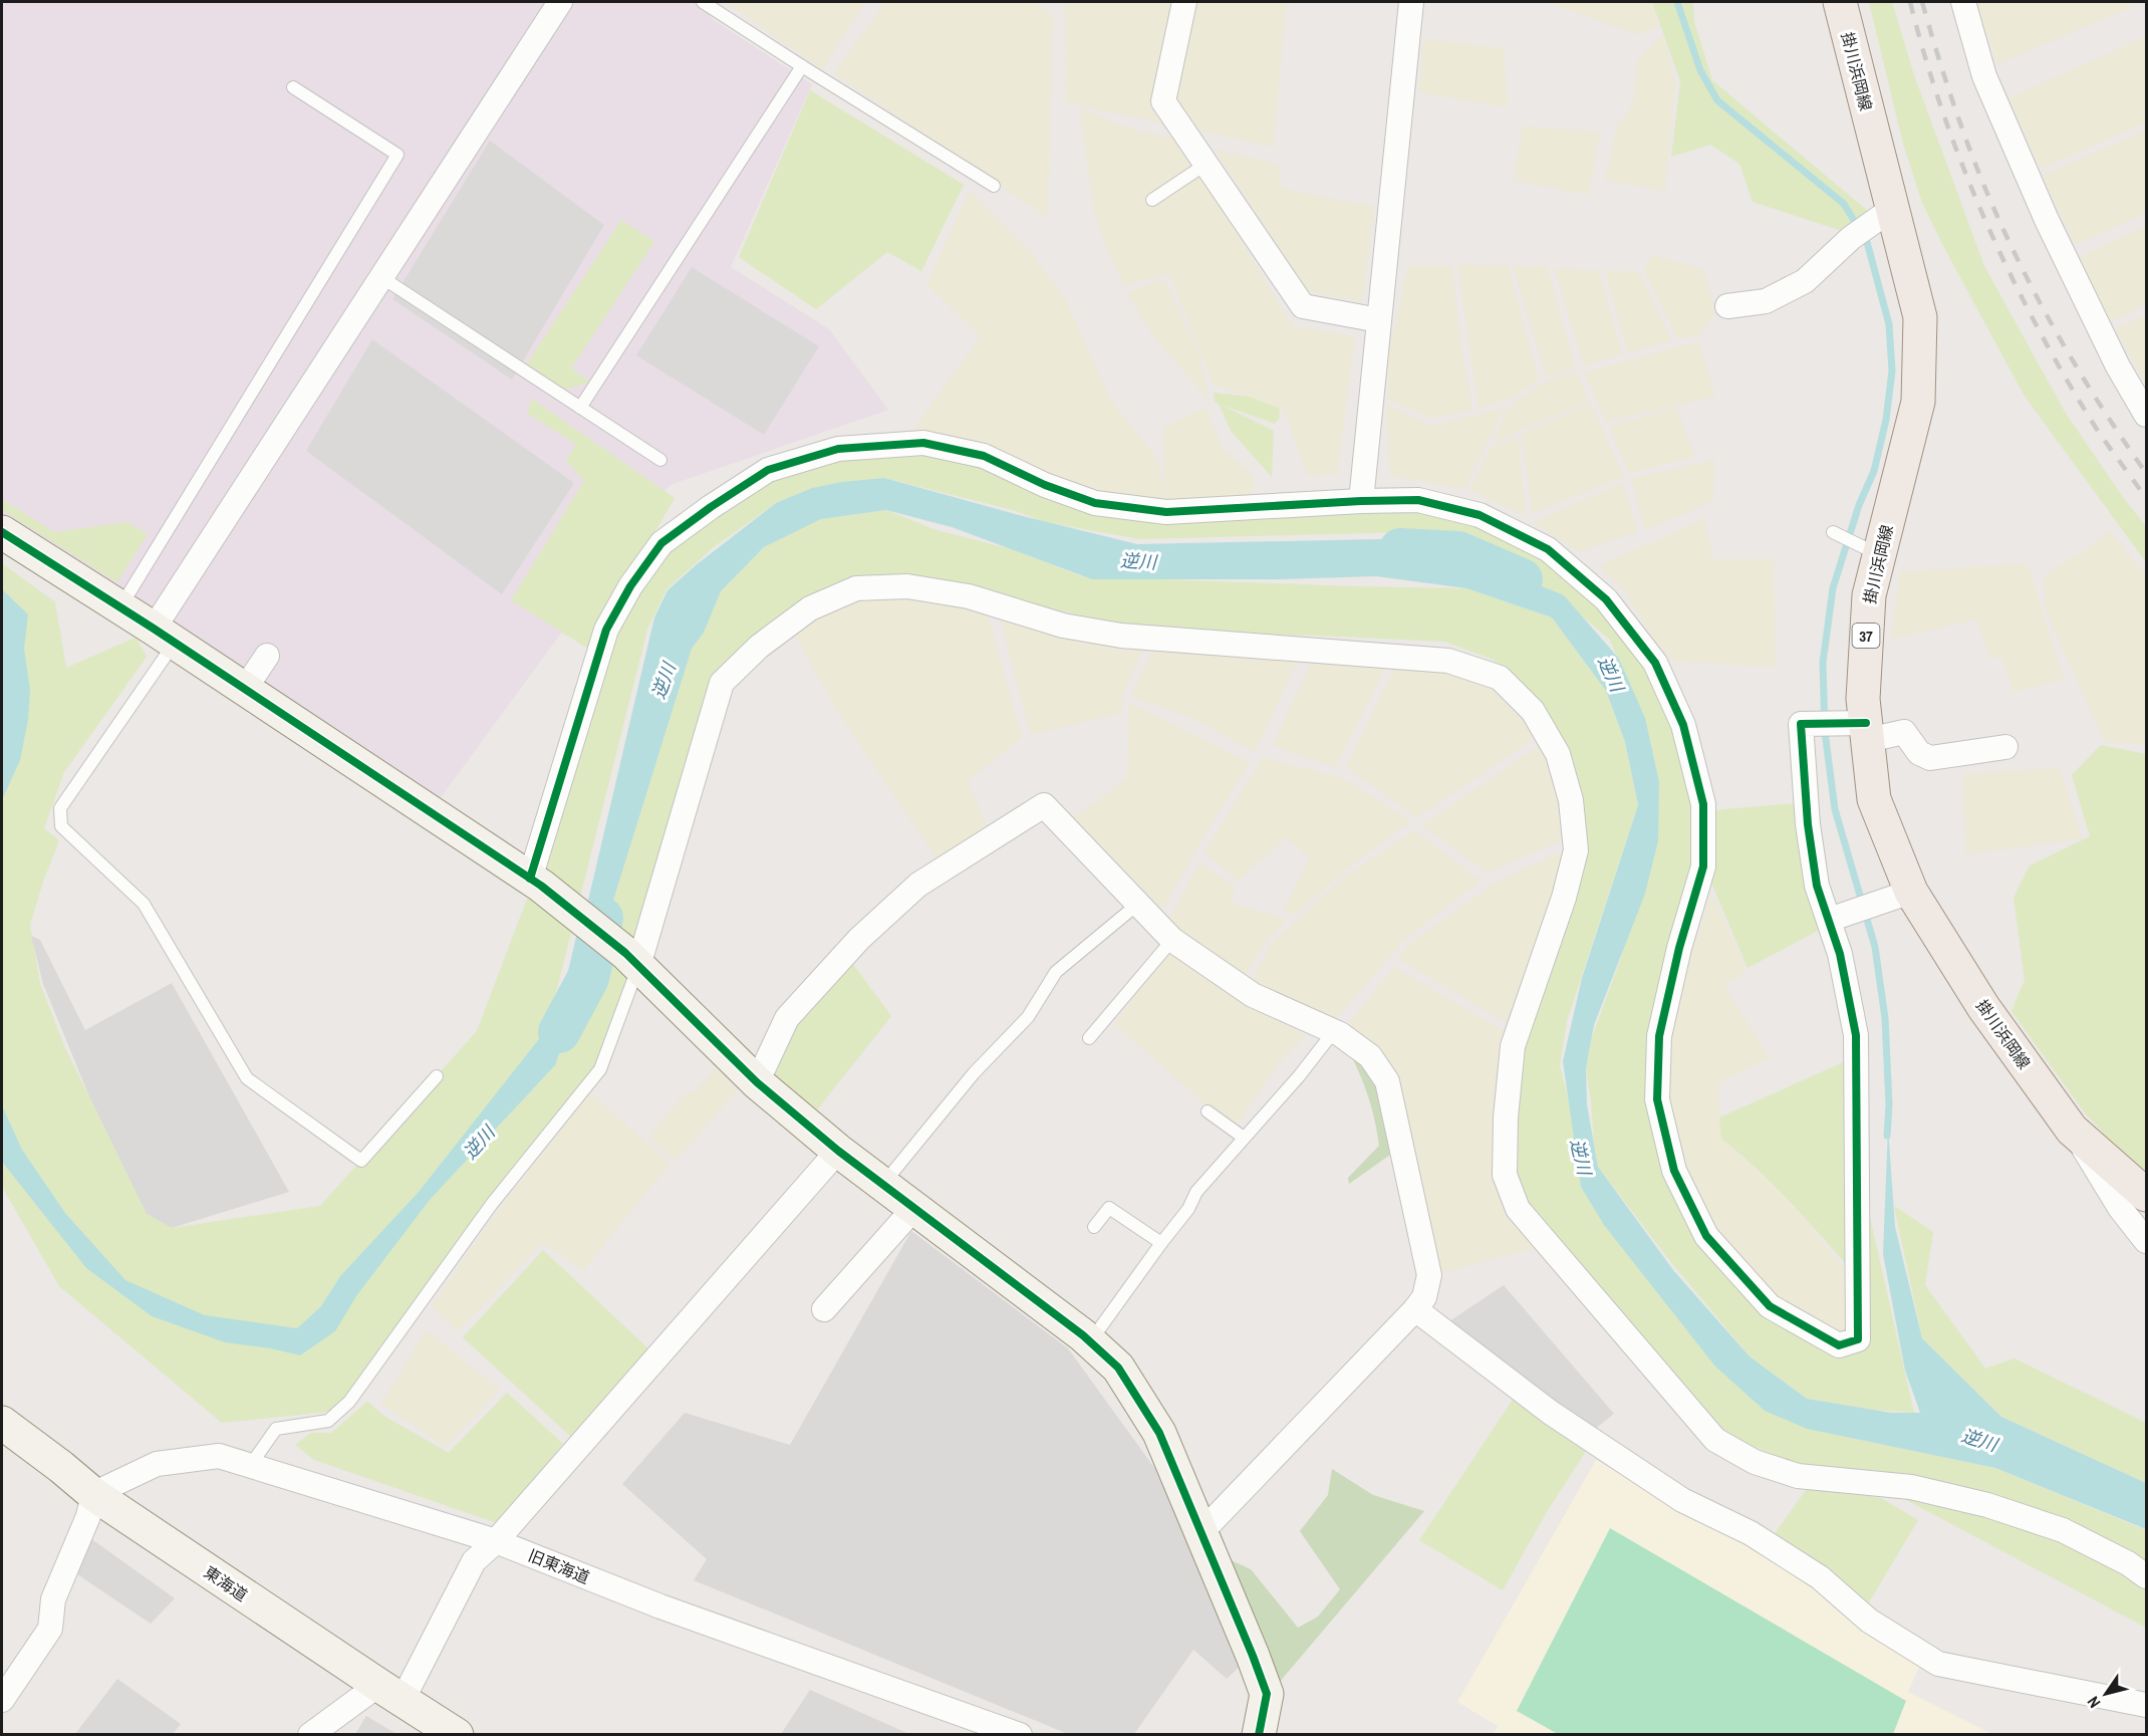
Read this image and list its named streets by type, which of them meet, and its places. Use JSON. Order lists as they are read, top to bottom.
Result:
{
  "streets": {
    "main road": ["掛川浜岡線", "37"],
    "street": ["旧東海道", "東海道"]
  },
  "crossings": [
    ["旧東海道", "東海道"]
  ],
  "water": ["逆川"],
  "north": "bottom left"
}
